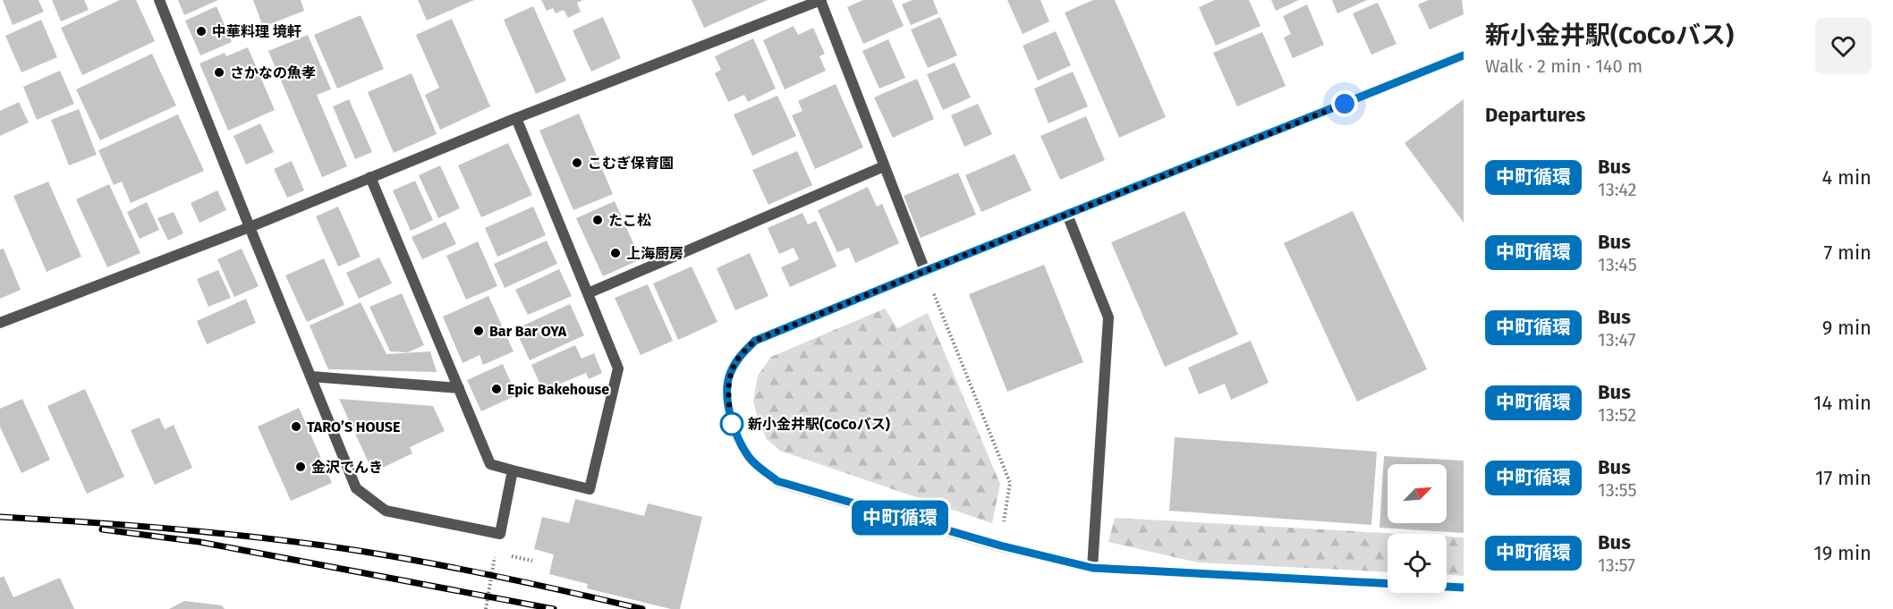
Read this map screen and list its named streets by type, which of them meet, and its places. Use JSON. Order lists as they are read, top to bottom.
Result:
{
  "places": [
    "中華料理 境軒",
    "さかなの魚孝",
    "こむぎ保育園",
    "たこ松",
    "上海厨房",
    "Bar Bar OYA",
    "Epic Bakehouse",
    "新小金井駅(CoCoバス)",
    "TARO’S HOUSE",
    "金沢でんき"
  ],
  "lines": ["bus line 中町循環"],
  "north": "top right",
  "page": {
    "on_map": "中町循環",
    "heading": [
      ["新小金井駅(CoCoバス)", "Walk · 2 min · 140 m"],
      "Departures"
    ],
    "list": [
      {
        "mark": "中町循環",
        "name": "Bus",
        "note": "13:42",
        "value": "4 min"
      },
      {
        "mark": "中町循環",
        "name": "Bus",
        "note": "13:45",
        "value": "7 min"
      },
      {
        "mark": "中町循環",
        "name": "Bus",
        "note": "13:47",
        "value": "9 min"
      },
      {
        "mark": "中町循環",
        "name": "Bus",
        "note": "13:52",
        "value": "14 min"
      },
      {
        "mark": "中町循環",
        "name": "Bus",
        "note": "13:55",
        "value": "17 min"
      },
      {
        "mark": "中町循環",
        "name": "Bus",
        "note": "13:57",
        "value": "19 min"
      }
    ]
  }
}
